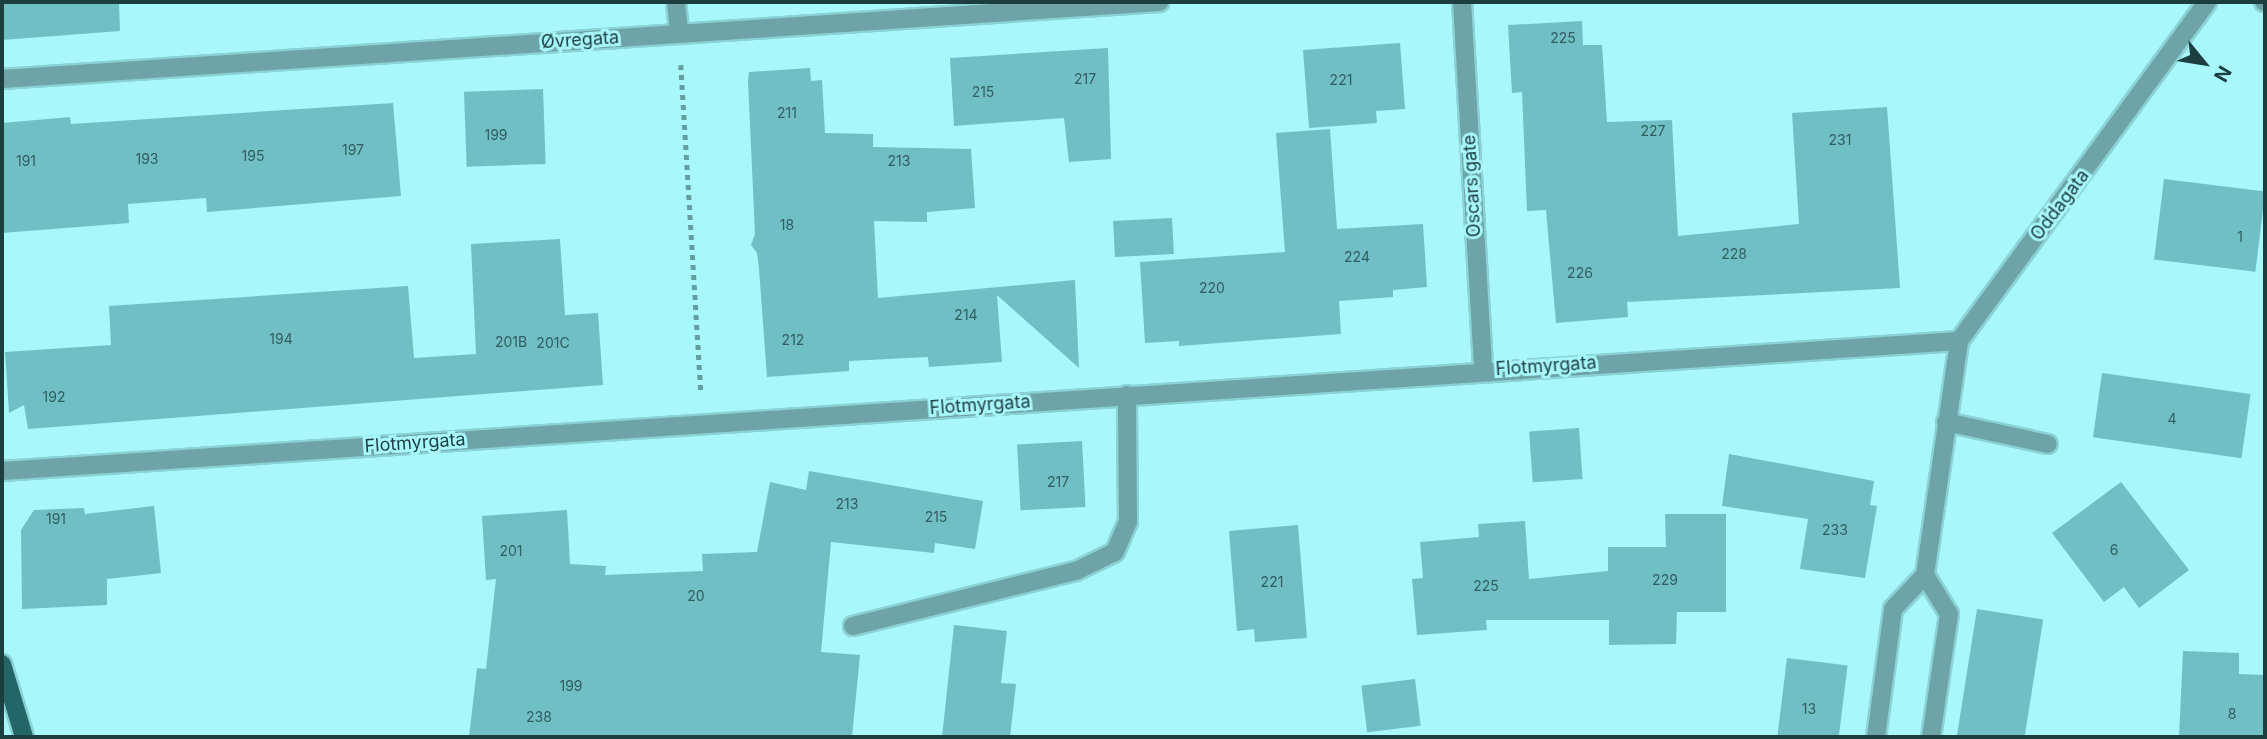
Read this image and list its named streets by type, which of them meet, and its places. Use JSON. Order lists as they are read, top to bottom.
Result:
{
  "streets": {
    "street": [
      "Øvregata",
      "Oscars gate",
      "Oddagata",
      "Flotmyrgata"
    ]
  },
  "crossings": [
    ["Oscars gate", "Flotmyrgata"],
    ["Oddagata", "Flotmyrgata"]
  ],
  "house_numbers": [
    "225",
    "217",
    "221",
    "215",
    "211",
    "227",
    "199",
    "231",
    "197",
    "195",
    "193",
    "191",
    "213",
    "18",
    "1",
    "228",
    "224",
    "226",
    "220",
    "214",
    "194",
    "212",
    "201B",
    "201C",
    "192",
    "4",
    "217",
    "213",
    "215",
    "191",
    "233",
    "6",
    "201",
    "229",
    "221",
    "225",
    "20",
    "199",
    "13",
    "8",
    "238"
  ],
  "north": "bottom right"
}
